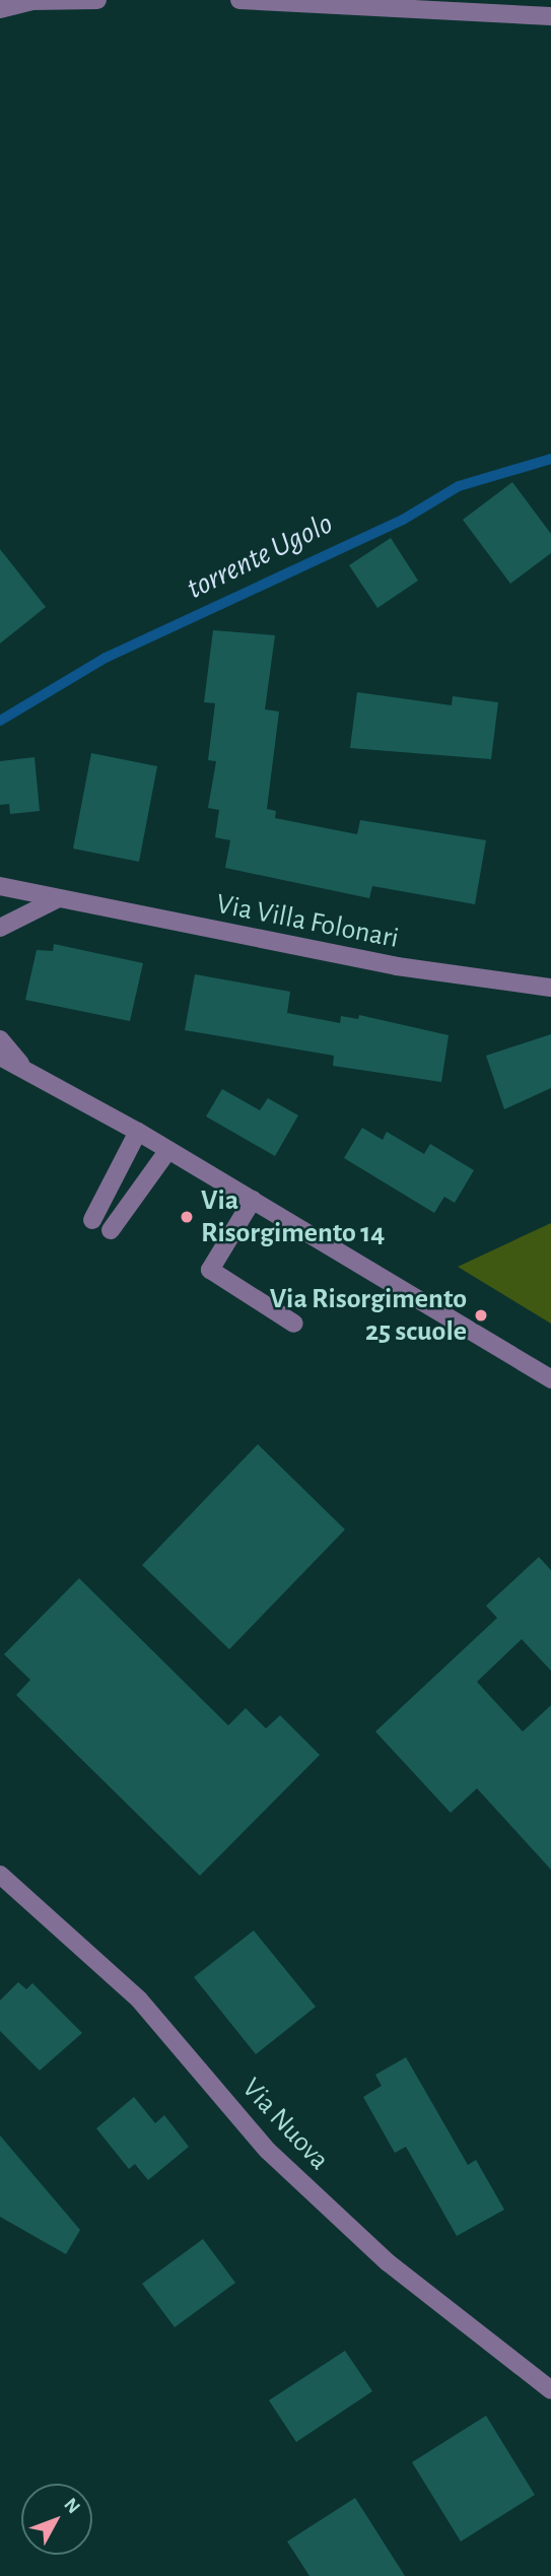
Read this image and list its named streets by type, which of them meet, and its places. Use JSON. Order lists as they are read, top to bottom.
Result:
{
  "streets": {
    "street": ["Via Villa Folonari", "Via Nuova"]
  },
  "water": ["torrente Ugolo"],
  "places": ["Via Risorgimento 14", "Via Risorgimento 25 scuole"],
  "north": "top right"
}
